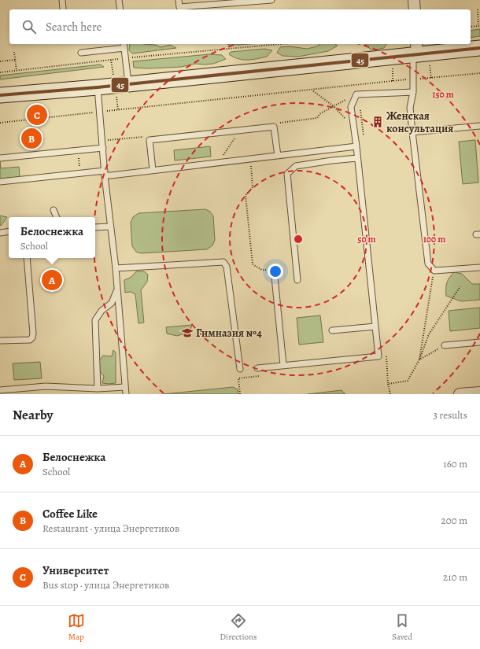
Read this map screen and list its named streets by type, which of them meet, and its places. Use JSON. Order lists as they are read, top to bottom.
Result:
{
  "places": {
    "building": ["Женская консультация"],
    "school or university": ["Гимназия №4"]
  },
  "lines": ["transit line 45"],
  "page": {
    "search": "Search here",
    "pins": ["C", "B", "A"],
    "popup": ["Белоснежка", "School"],
    "heading": ["Nearby", "3 results"],
    "list": [
      {
        "mark": "A",
        "name": "Белоснежка",
        "note": "School",
        "value": "160 m"
      },
      {
        "mark": "B",
        "name": "Coffee Like",
        "note": "Restaurant · улица Энергетиков",
        "value": "200 m"
      },
      {
        "mark": "C",
        "name": "Университет",
        "note": "Bus stop · улица Энергетиков",
        "value": "210 m"
      }
    ],
    "nav": ["Map", "Directions", "Saved"]
  },
  "rings": ["150 m", "50 m", "100 m"]
}
